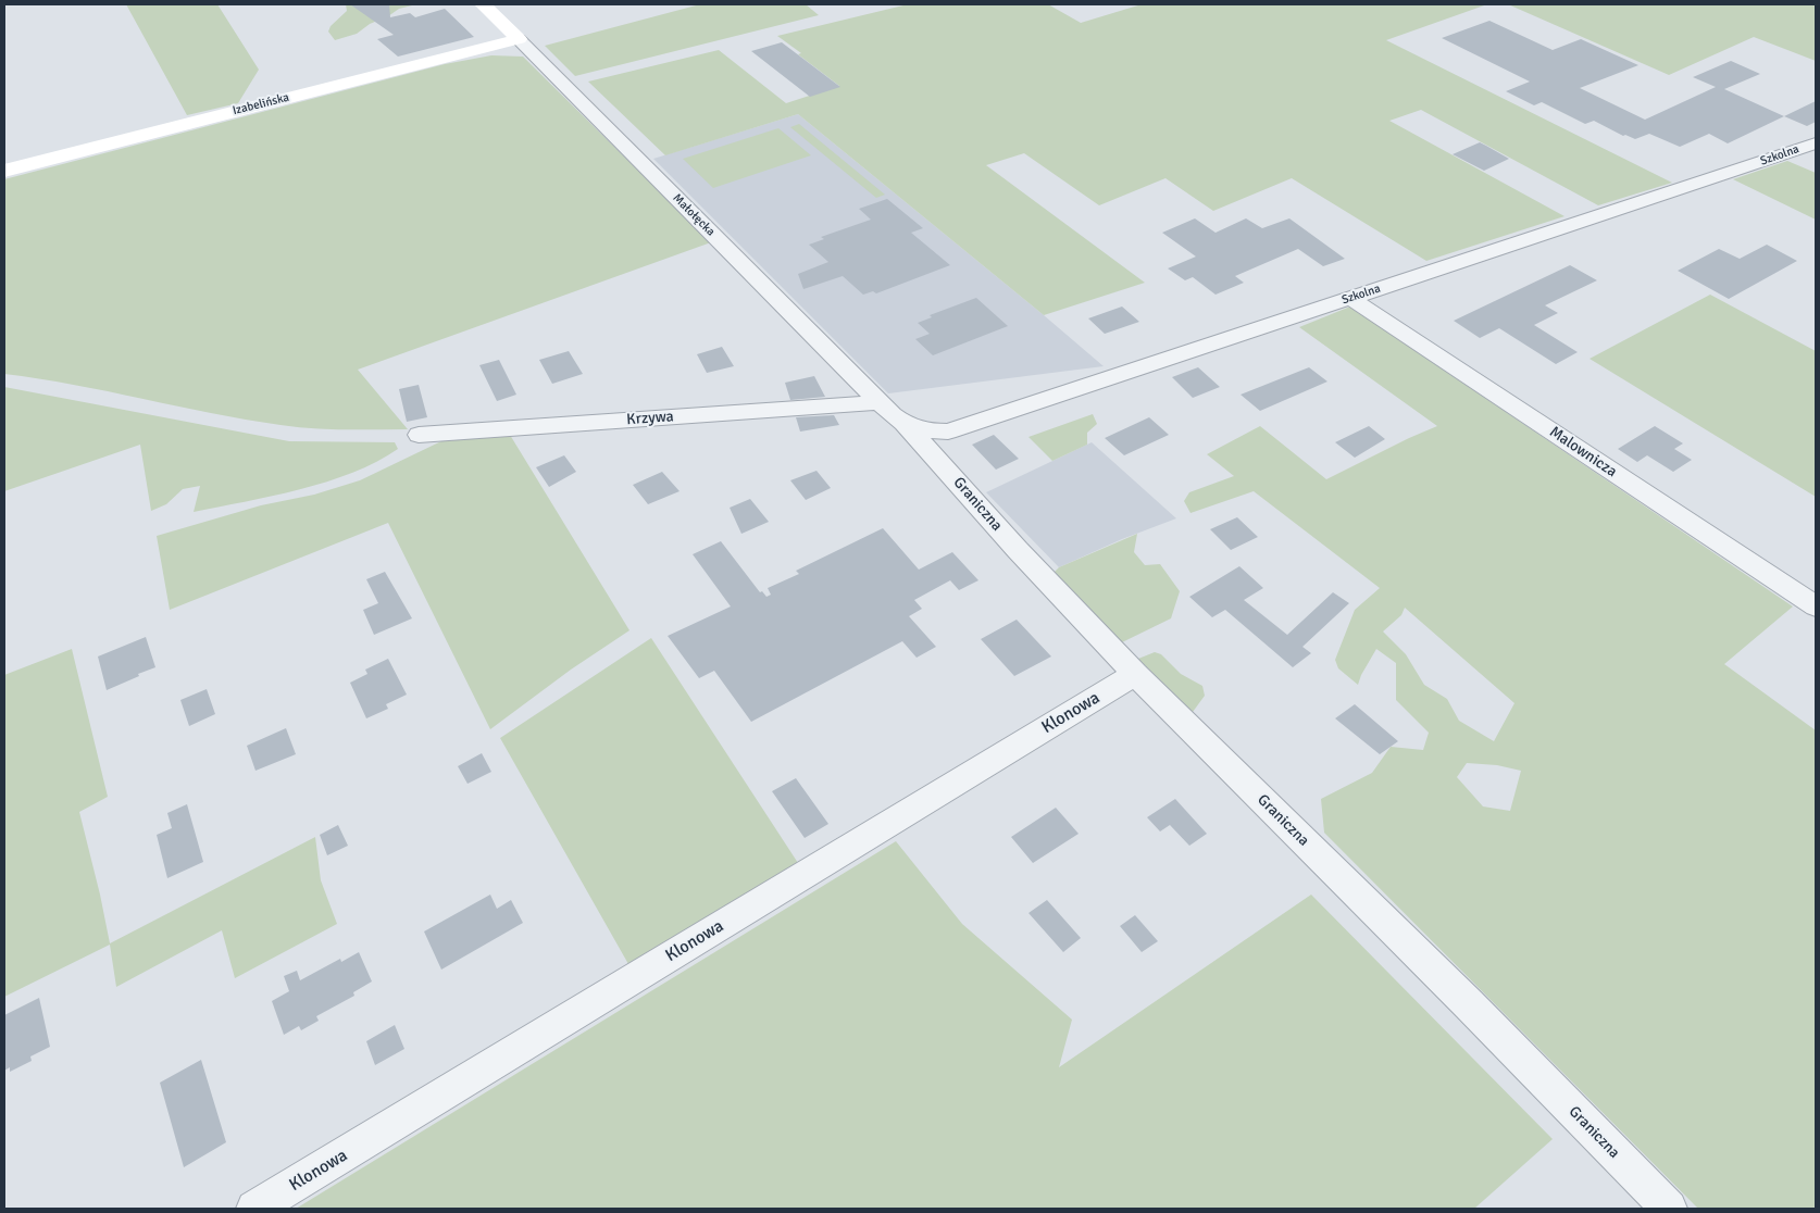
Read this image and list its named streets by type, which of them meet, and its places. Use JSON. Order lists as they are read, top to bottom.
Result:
{
  "streets": {
    "street": [
      "Izabelińska",
      "Szkolna",
      "Małołęcka",
      "Krzywa",
      "Malownicza",
      "Graniczna",
      "Klonowa"
    ]
  },
  "crossings": [
    ["Izabelińska", "Małołęcka"],
    ["Szkolna", "Małołęcka"],
    ["Szkolna", "Malownicza"],
    ["Szkolna", "Graniczna"],
    ["Małołęcka", "Krzywa"],
    ["Małołęcka", "Graniczna"],
    ["Graniczna", "Klonowa"]
  ]
}
